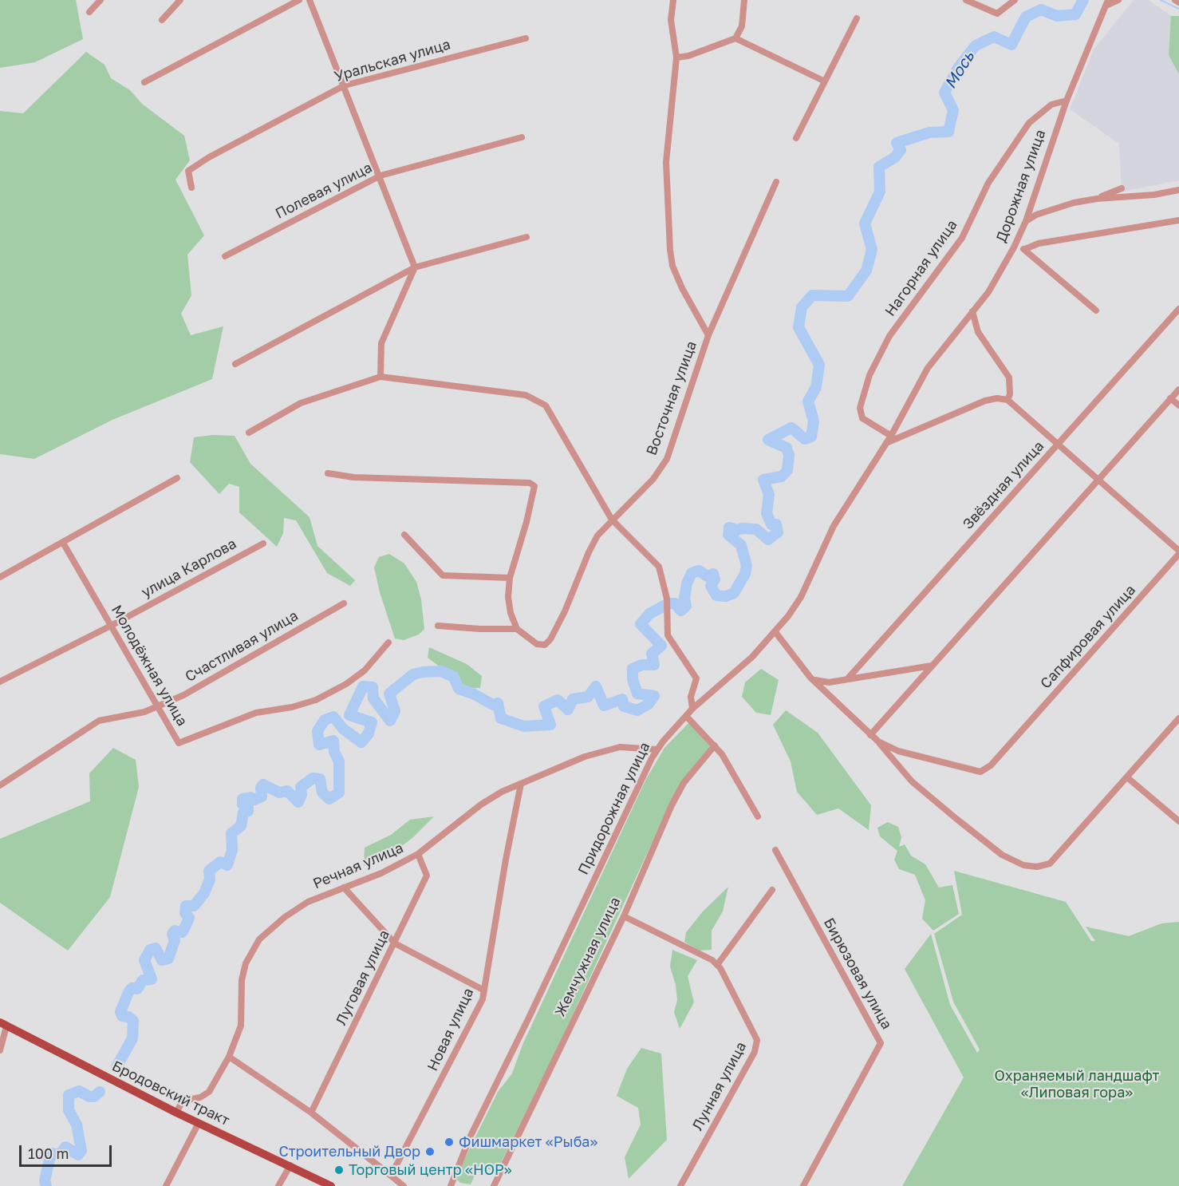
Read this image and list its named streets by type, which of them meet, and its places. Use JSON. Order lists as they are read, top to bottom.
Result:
{
  "streets": {
    "main road": ["Бродовский тракт"],
    "street": [
      "Уральская улица",
      "Дорожная улица",
      "Полевая улица",
      "Нагорная улица",
      "Восточная улица",
      "Звёздная улица",
      "улица Карлова",
      "Сапфировая улица",
      "Счастливая улица",
      "Молодёжная улица",
      "Придорожная улица",
      "Речная улица",
      "Жемчужная улица",
      "Бирюзовая улица",
      "Луговая улица",
      "Новая улица",
      "Лунная улица"
    ]
  },
  "crossings": [
    ["Дорожная улица", "Нагорная улица"],
    ["Дорожная улица", "Придорожная улица"],
    ["Нагорная улица", "Придорожная улица"],
    ["улица Карлова", "Молодёжная улица"],
    ["Счастливая улица", "Молодёжная улица"],
    ["Придорожная улица", "Речная улица"],
    ["Речная улица", "Луговая улица"],
    ["Речная улица", "Новая улица"],
    ["Речная улица", "Бродовский тракт"],
    ["Жемчужная улица", "Лунная улица"]
  ],
  "water": ["Мось"],
  "parks": ["Охраняемый ландшафт «Липовая гора»"],
  "places": ["Фишмаркет «Рыба»", "Строительный Двор", "Торговый центр «НОР»"],
  "scale_bar": "100 m"
}
